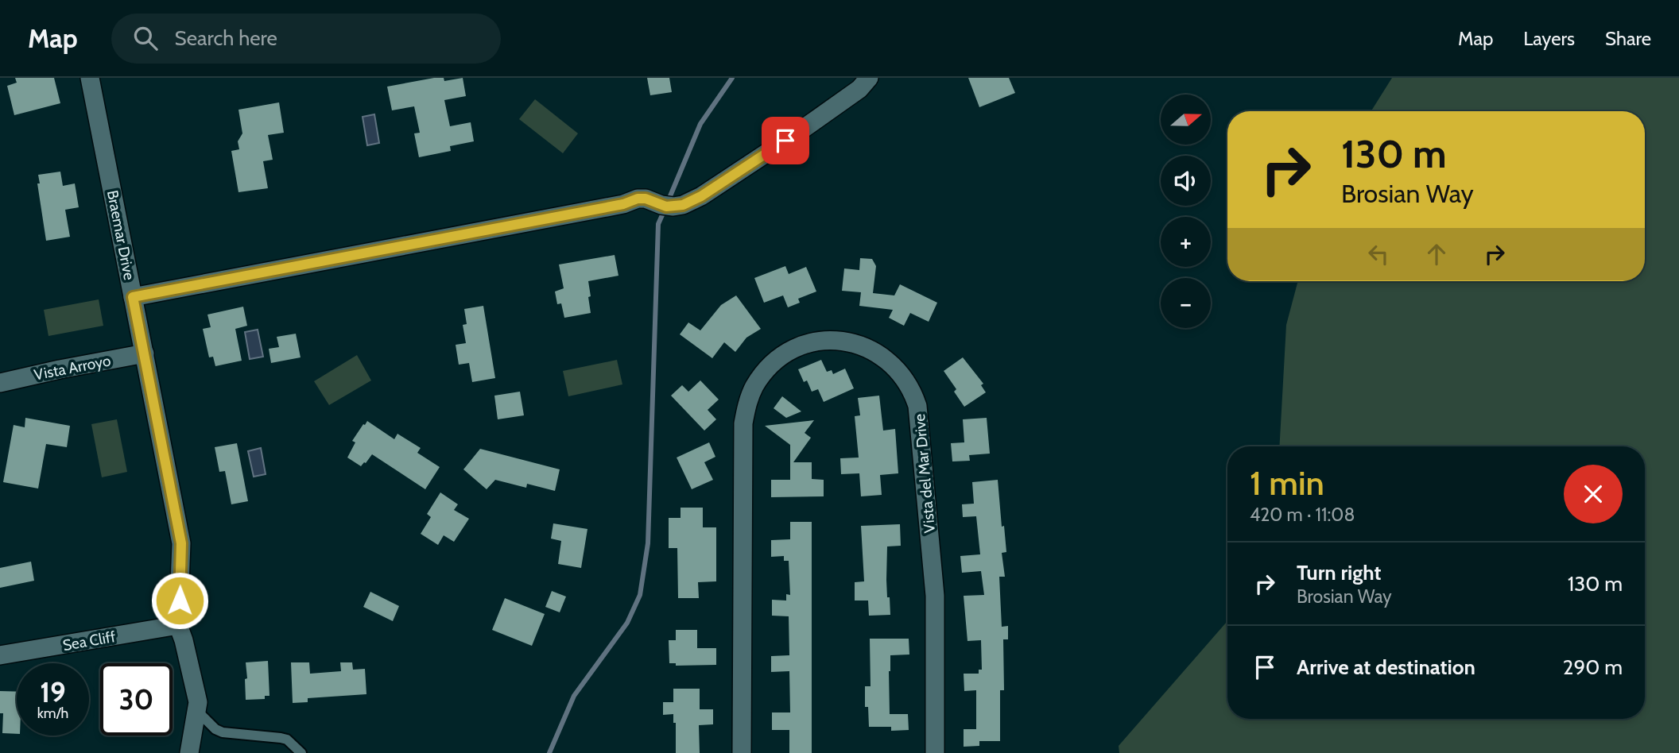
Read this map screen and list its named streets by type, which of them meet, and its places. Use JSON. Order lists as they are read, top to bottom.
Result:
{
  "streets": {
    "street": [
      "Braemar Drive",
      "Vista Arroyo",
      "Vista del Mar Drive",
      "Sea Cliff"
    ]
  },
  "crossings": [
    ["Braemar Drive", "Vista Arroyo"],
    ["Braemar Drive", "Sea Cliff"]
  ],
  "north": "right",
  "page": {
    "header": "Map",
    "search": "Search here",
    "nav": ["Map", "Layers", "Share"],
    "map_buttons": ["+", "−"],
    "turn": ["130 m", "Brosian Way"],
    "heading": ["1 min", "420 m · 11:08"],
    "list": [
      {
        "name": "Turn right",
        "note": "Brosian Way",
        "value": "130 m"
      },
      {
        "name": "Arrive at destination",
        "value": "290 m"
      }
    ],
    "speed": "19 km/h",
    "limit": "30"
  }
}
